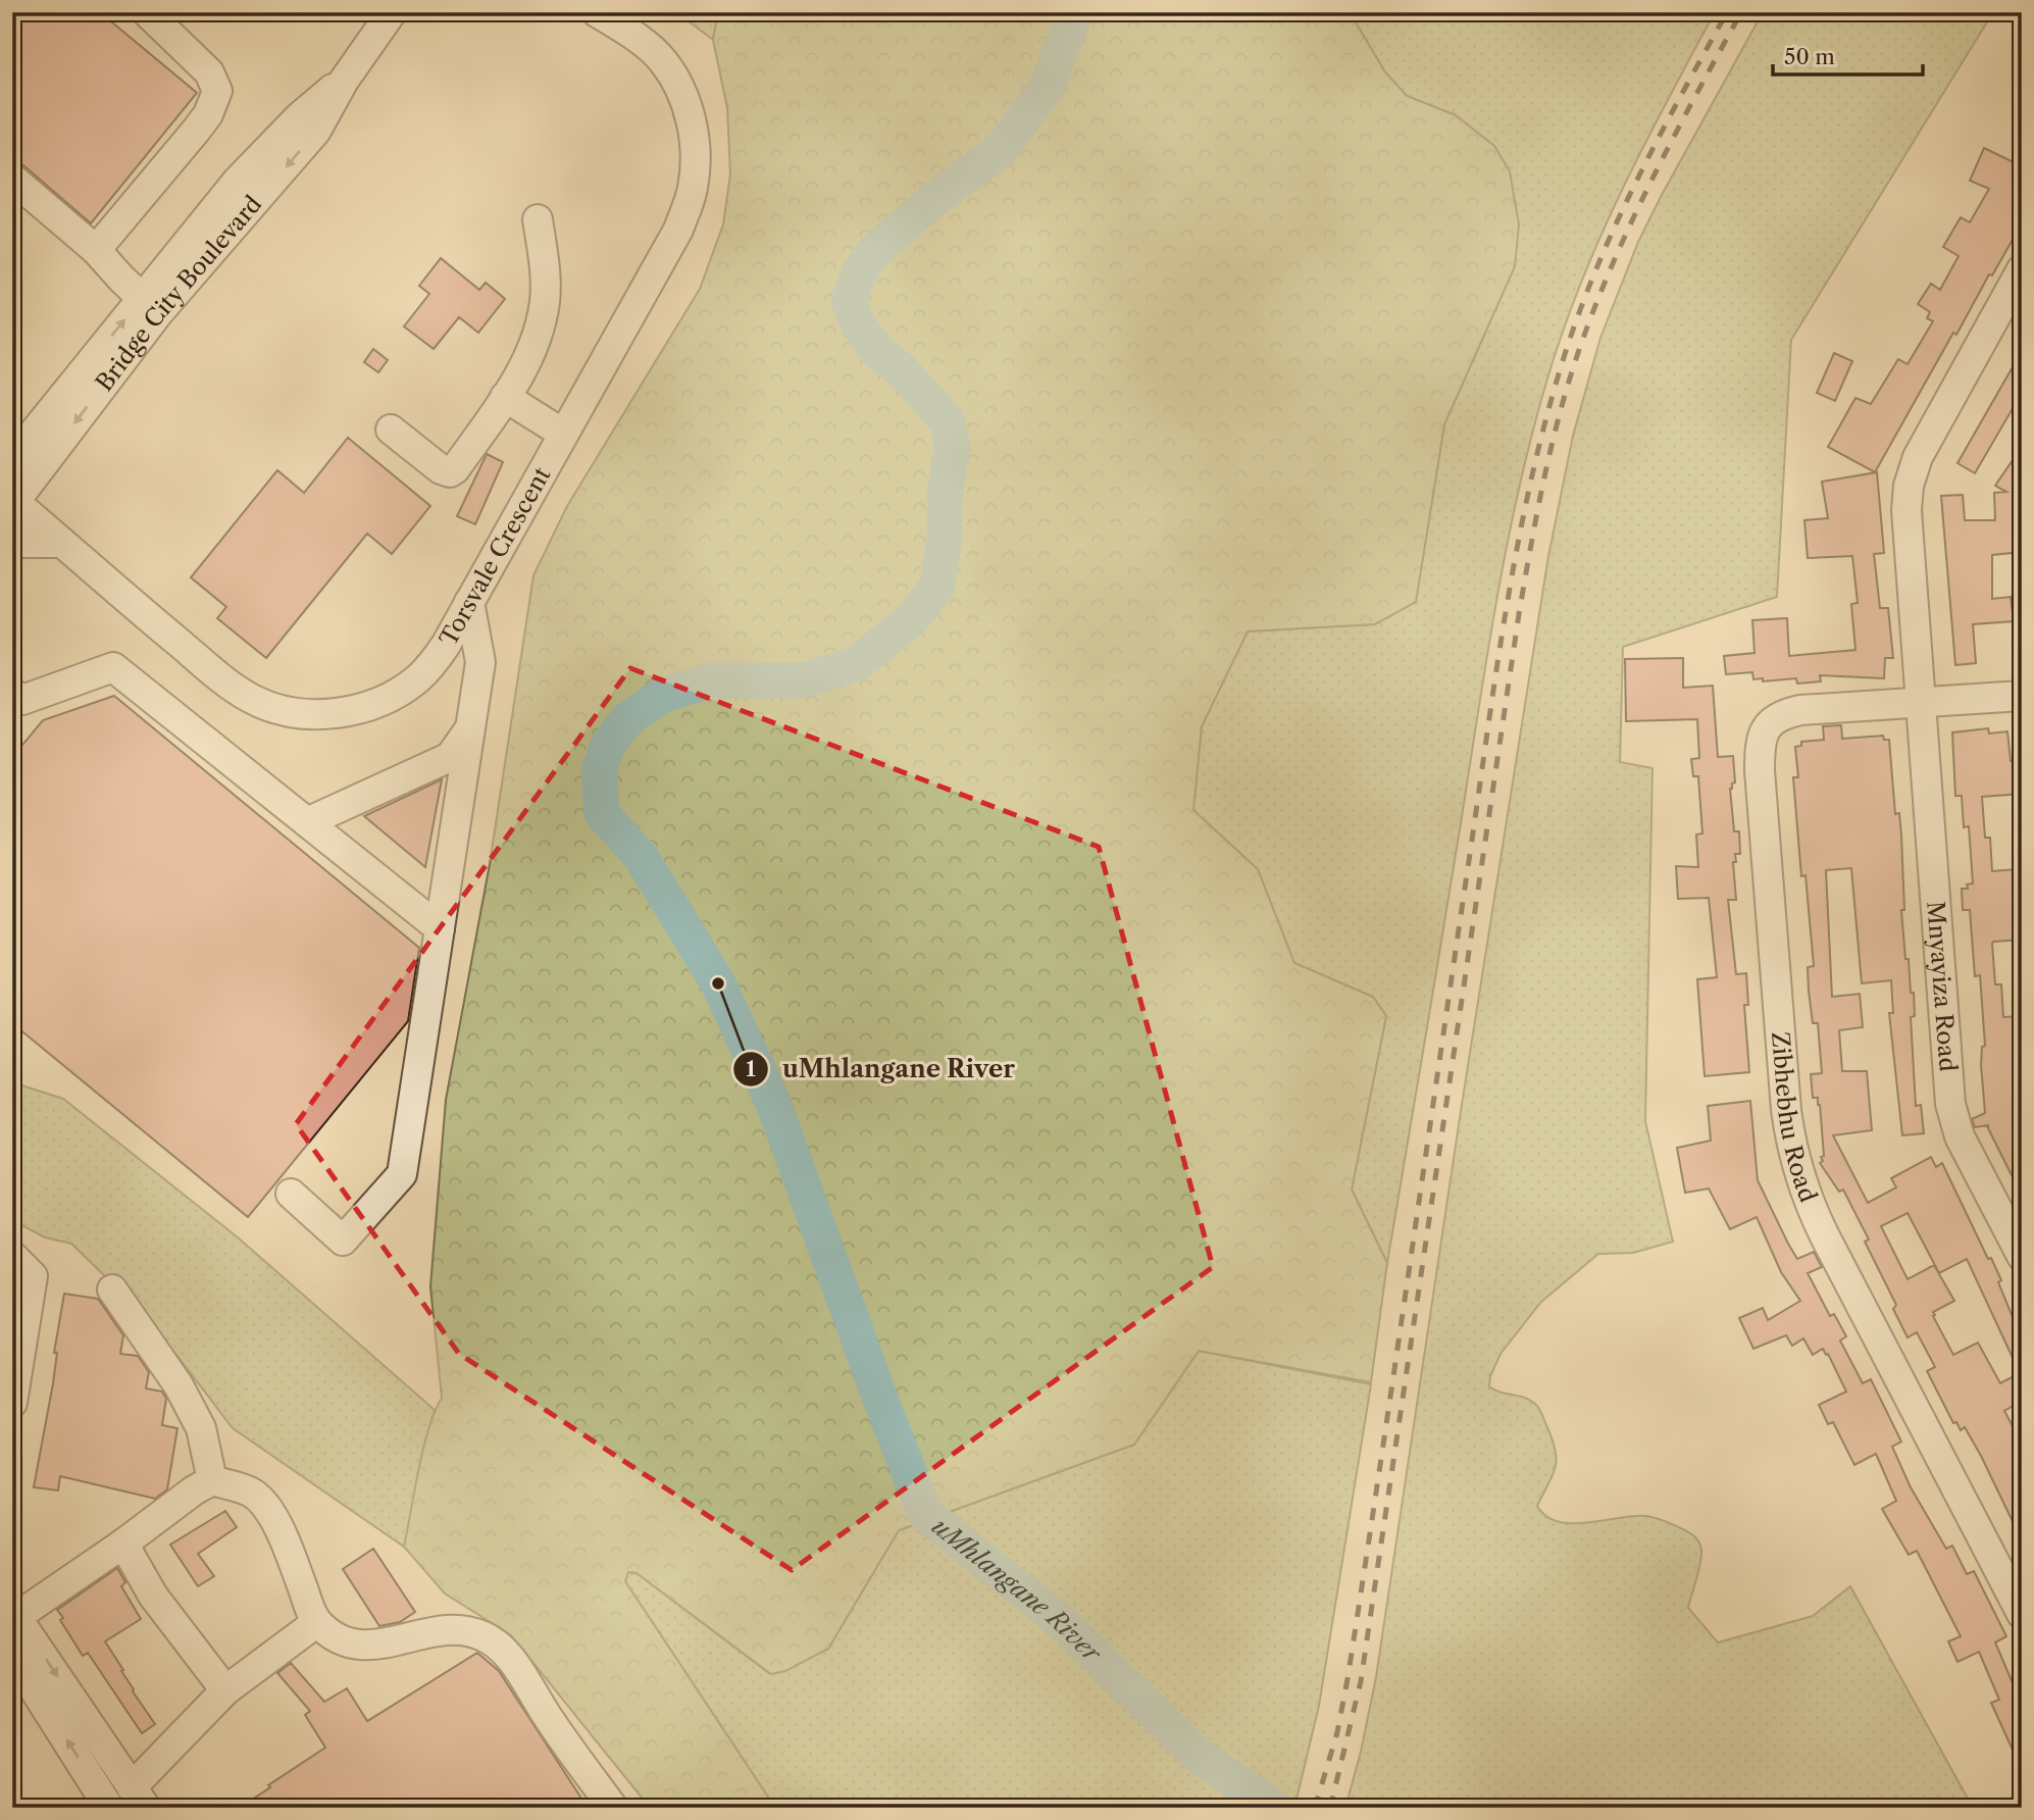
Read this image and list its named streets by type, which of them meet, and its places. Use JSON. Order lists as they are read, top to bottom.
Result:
{
  "streets": {
    "street": [
      "Bridge City Boulevard",
      "Torsvale Crescent",
      "Mnyayiza Road",
      "Zibhebhu Road"
    ]
  },
  "crossings": [
    ["Bridge City Boulevard", "Torsvale Crescent"],
    ["Mnyayiza Road", "Zibhebhu Road"]
  ],
  "water": ["uMhlangane River"],
  "places": ["uMhlangane River"],
  "scale_bar": "50 m"
}
